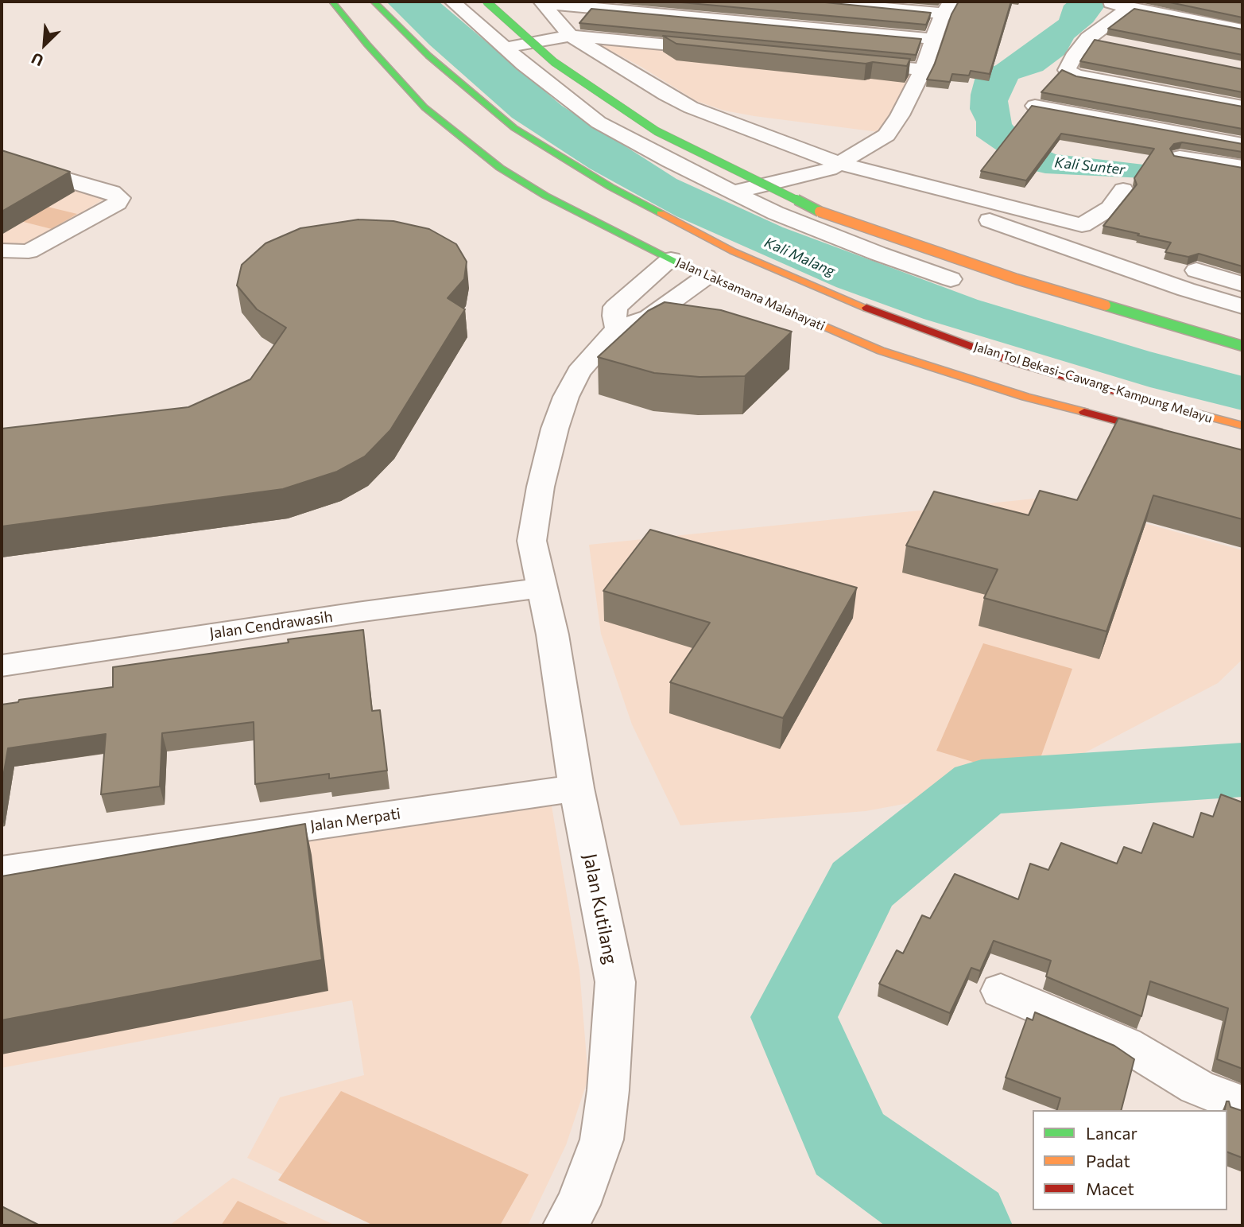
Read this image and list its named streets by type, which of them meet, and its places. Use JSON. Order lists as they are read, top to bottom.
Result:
{
  "streets": {
    "main road": ["Jalan Laksamana Malahayati", "Jalan Tol Bekasi–Cawang–Kampung Melayu"],
    "street": ["Jalan Cendrawasih", "Jalan Merpati", "Jalan Kutilang"]
  },
  "crossings": [
    ["Jalan Cendrawasih", "Jalan Kutilang"],
    ["Jalan Merpati", "Jalan Kutilang"]
  ],
  "water": ["Kali Sunter", "Kali Malang"],
  "legend": ["Lancar", "Padat", "Macet"],
  "north": "bottom left"
}
